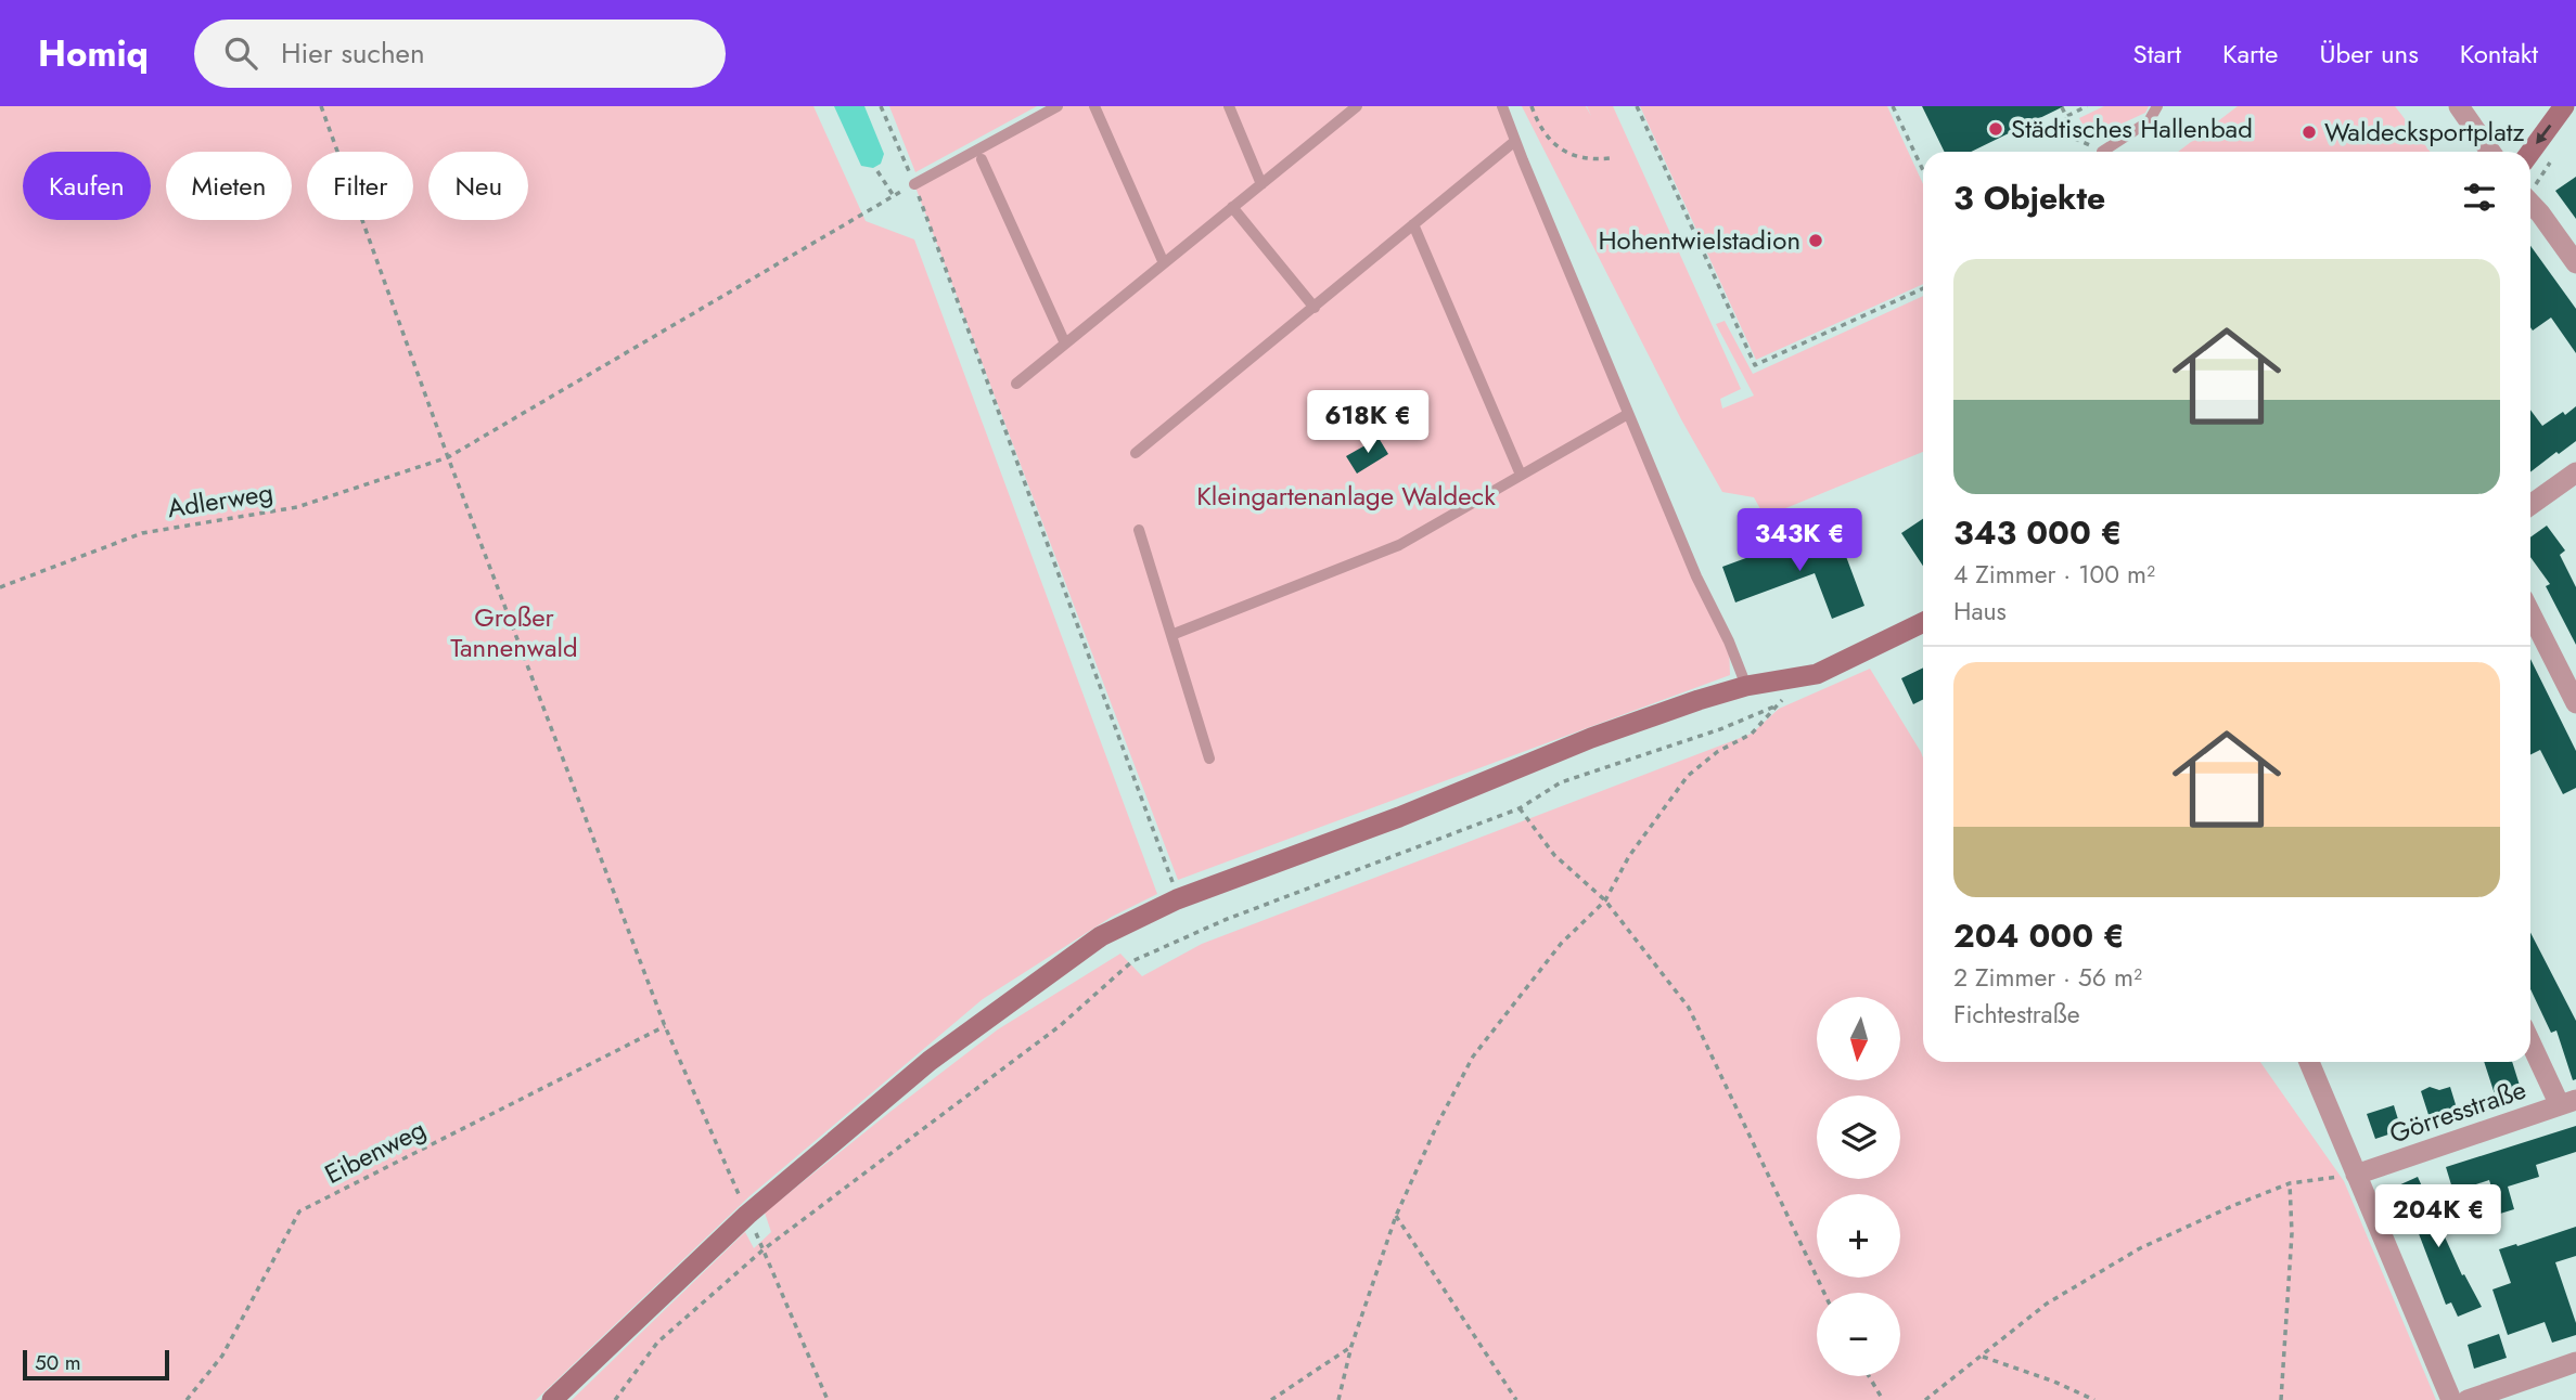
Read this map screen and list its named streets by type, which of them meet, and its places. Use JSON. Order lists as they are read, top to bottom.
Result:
{
  "streets": {
    "street": ["Görresstraße"],
    "path": ["Adlerweg", "Eibenweg"]
  },
  "crossings": [
    ["Adlerweg", "Eibenweg"]
  ],
  "parks": ["Kleingartenanlage Waldeck", "Großer Tannenwald"],
  "places": ["Städtisches Hallenbad", "Waldecksportplatz", "Hohentwielstadion"],
  "scale_bar": "50 m",
  "north": "bottom",
  "page": {
    "header": "Homiq",
    "search": "Hier suchen",
    "nav": [
      "Start",
      "Karte",
      "Über uns",
      "Kontakt"
    ],
    "chip": [
      "Kaufen",
      "Mieten",
      "Filter",
      "Neu"
    ],
    "heading": "3 Objekte",
    "list": [
      {
        "name": "343 000 €",
        "note": "4 Zimmer · 100 m² · Haus"
      },
      {
        "name": "204 000 €",
        "note": "2 Zimmer · 56 m² · Fichtestraße"
      }
    ],
    "price": ["618K €", "343K €", "204K €"],
    "map_buttons": ["+", "−"],
    "scale": "50 m"
  }
}
